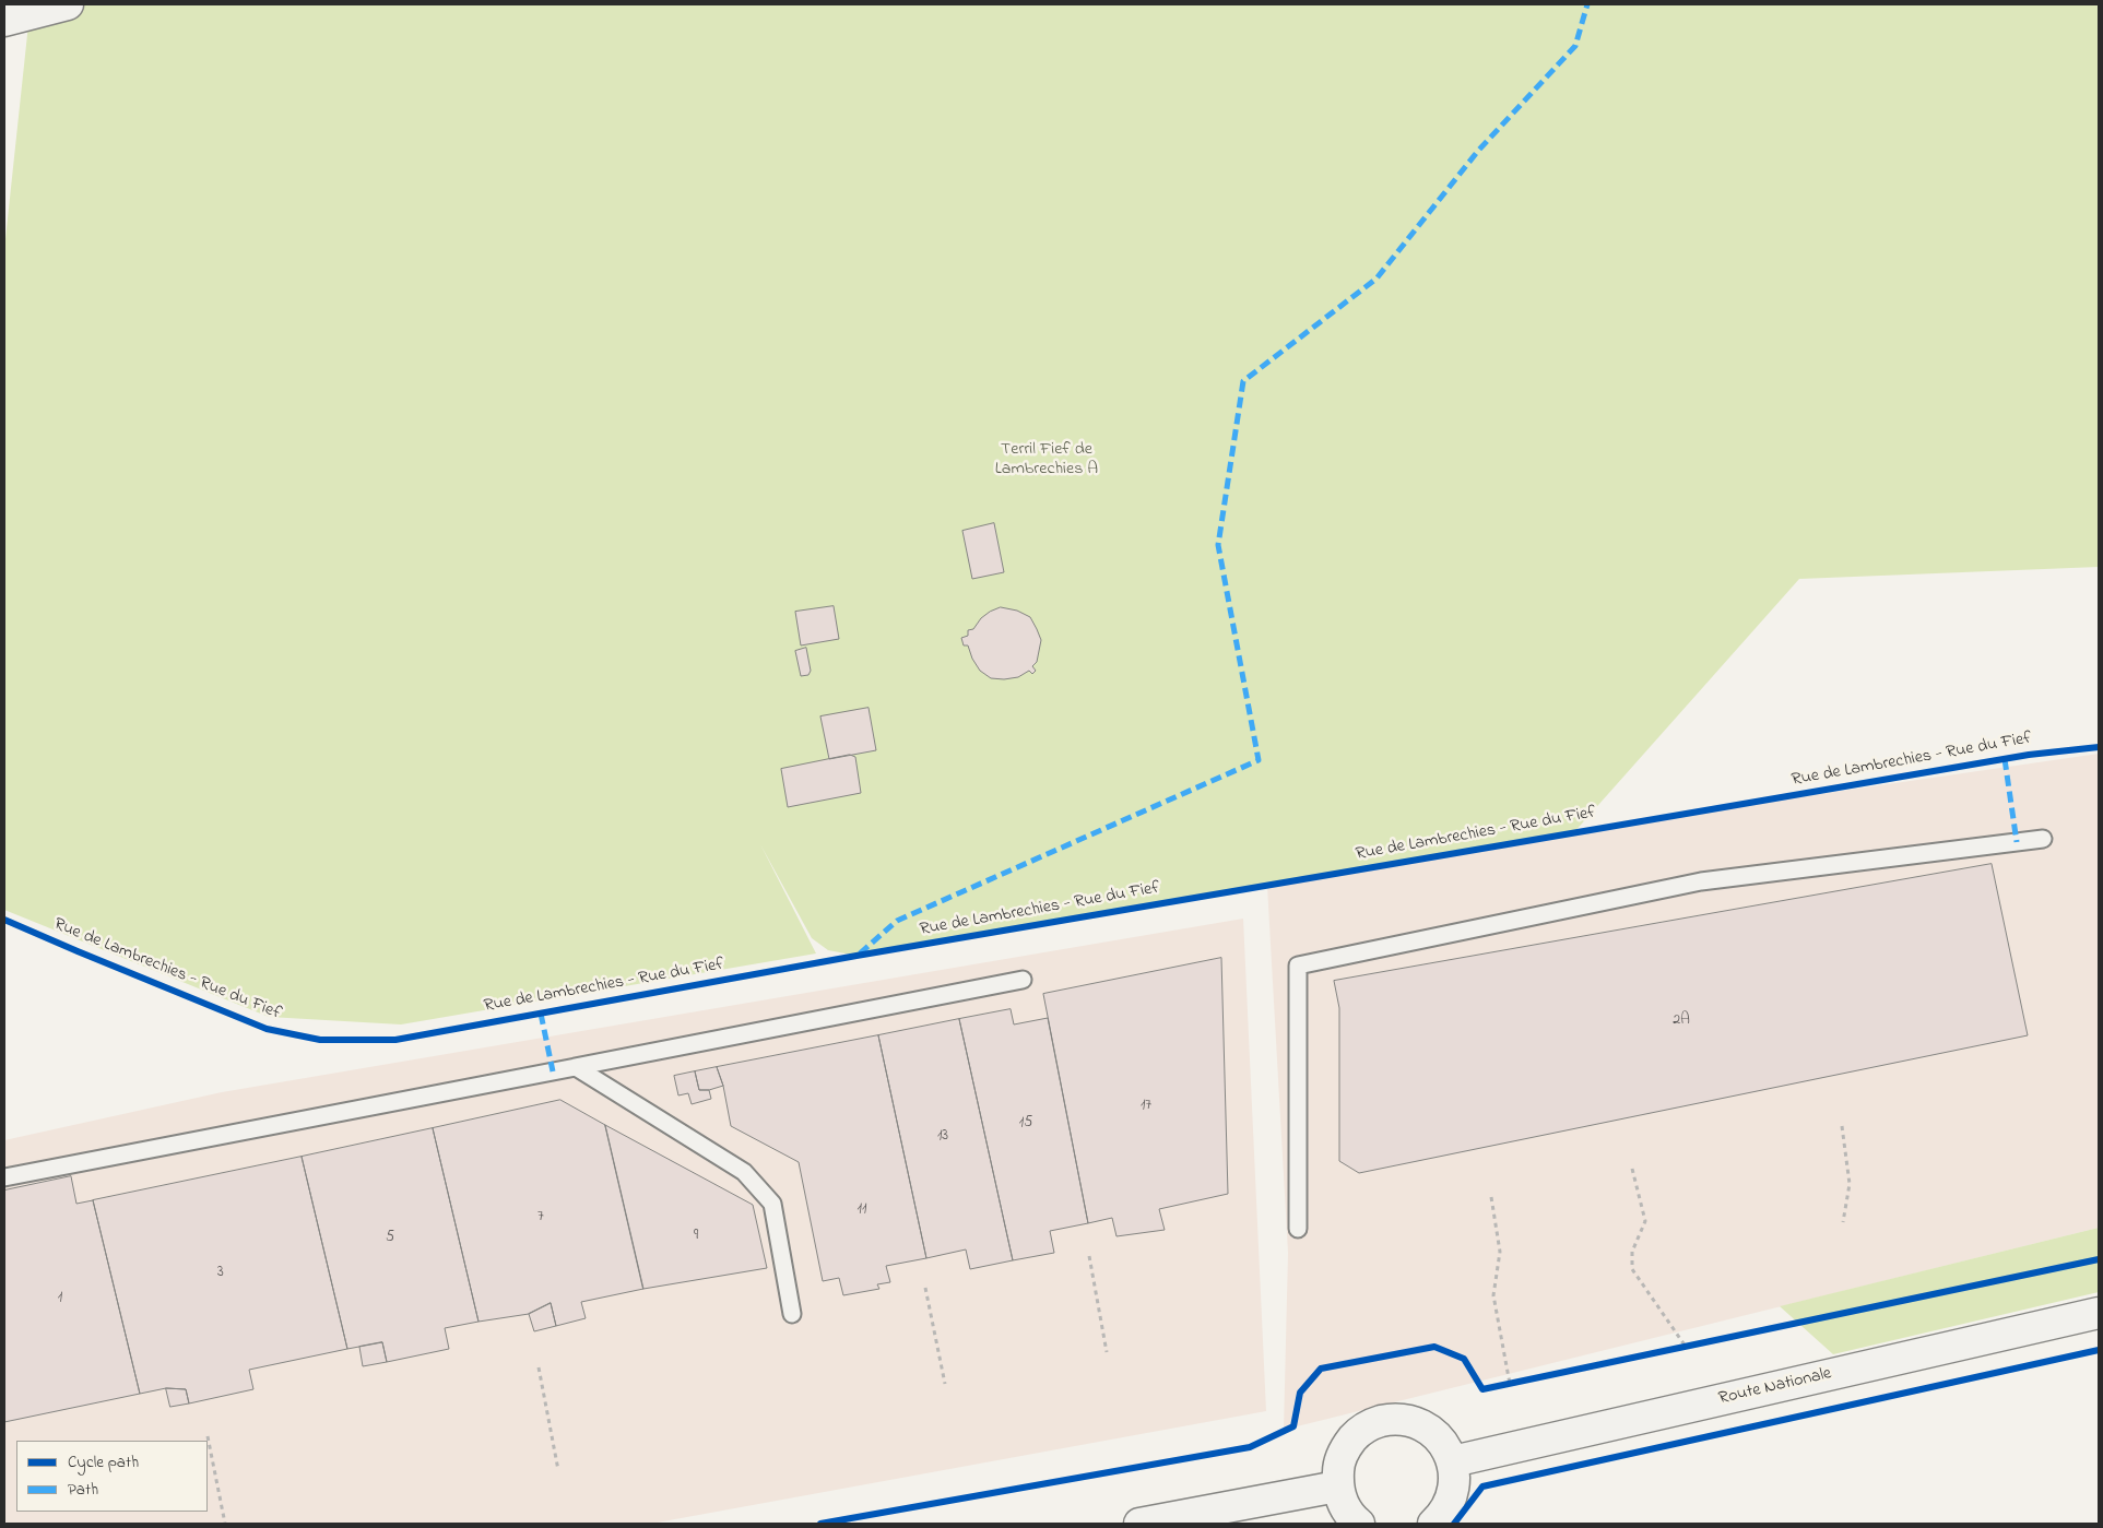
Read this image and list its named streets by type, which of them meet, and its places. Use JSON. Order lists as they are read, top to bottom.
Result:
{
  "streets": {
    "main road": ["Route Nationale"],
    "cycle path": ["Rue de Lambrechies - Rue du Fief"]
  },
  "parks": ["Terril Fief de Lambrechies A"],
  "house_numbers": [
    "2A",
    "17",
    "15",
    "13",
    "11",
    "7",
    "9",
    "5",
    "3",
    "1"
  ],
  "legend": ["Cycle path", "Path"]
}
